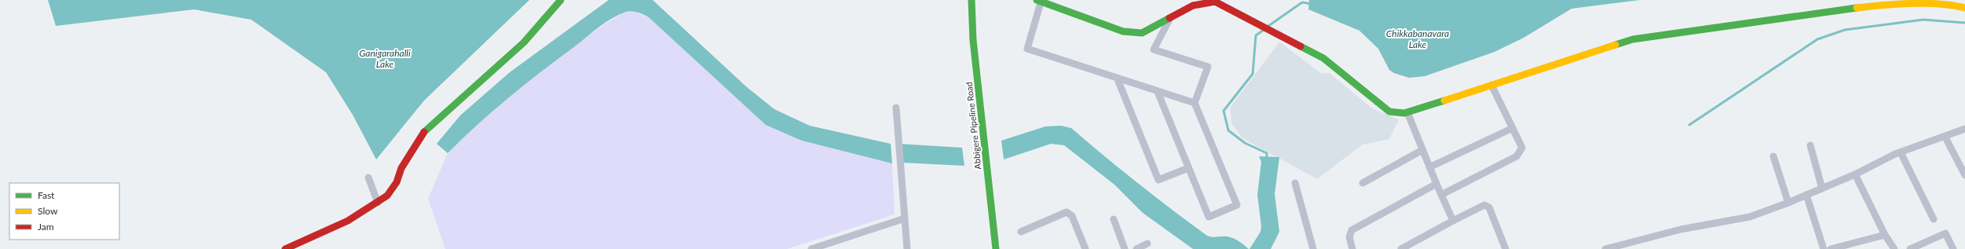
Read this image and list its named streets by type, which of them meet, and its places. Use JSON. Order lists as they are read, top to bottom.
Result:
{
  "streets": {
    "street": ["Abbigere Pipeline Road"]
  },
  "water": ["Chikkabanavara Lake", "Ganigarahalli Lake"],
  "legend": ["Fast", "Slow", "Jam"]
}
